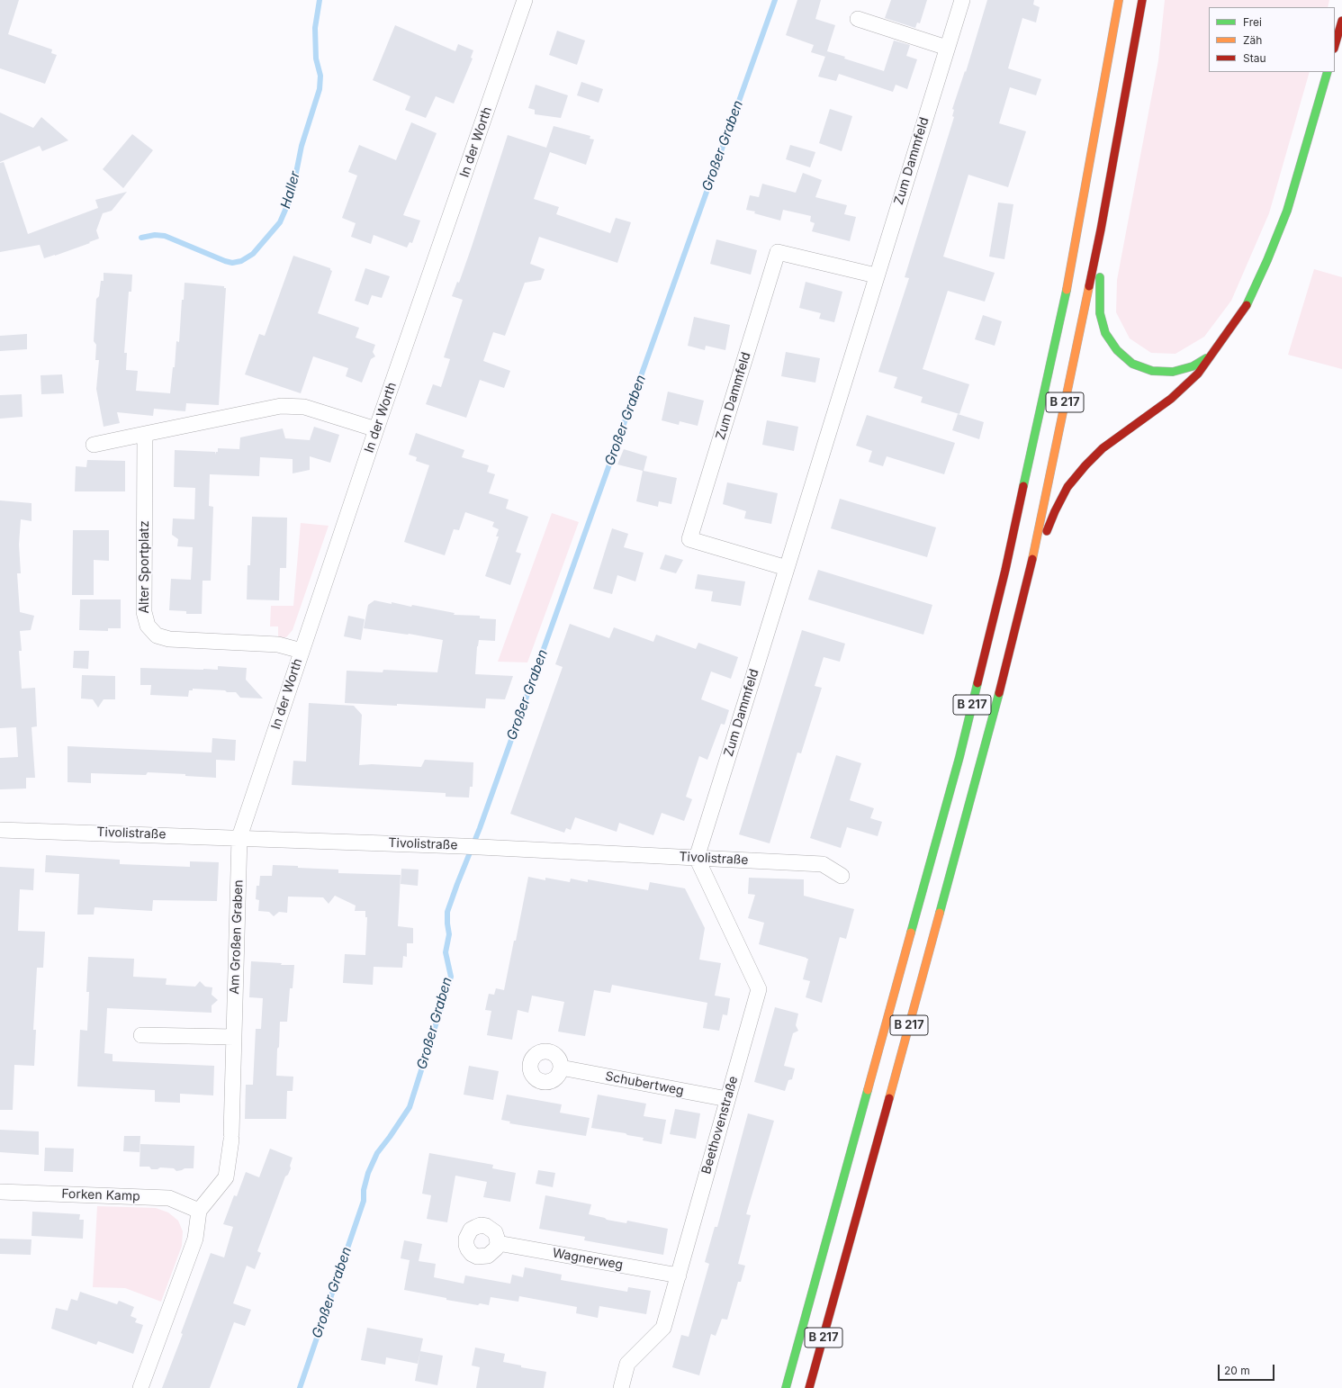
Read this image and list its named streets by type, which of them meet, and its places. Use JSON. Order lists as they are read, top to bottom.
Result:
{
  "streets": {
    "highway": ["B 217"],
    "street": [
      "In der Worth",
      "Zum Dammfeld",
      "Alter Sportplatz",
      "Tivolistraße",
      "Am Großen Graben",
      "Schubertweg",
      "Beethovenstraße",
      "Forken Kamp",
      "Wagnerweg"
    ]
  },
  "crossings": [
    ["In der Worth", "Alter Sportplatz"],
    ["In der Worth", "Tivolistraße"],
    ["In der Worth", "Am Großen Graben"],
    ["Zum Dammfeld", "Tivolistraße"],
    ["Zum Dammfeld", "Beethovenstraße"],
    ["Tivolistraße", "Am Großen Graben"],
    ["Tivolistraße", "Beethovenstraße"],
    ["Am Großen Graben", "Forken Kamp"],
    ["Schubertweg", "Beethovenstraße"],
    ["Beethovenstraße", "Wagnerweg"]
  ],
  "water": ["Großer Graben", "Haller"],
  "legend": ["Frei", "Zäh", "Stau"],
  "scale_bar": "20 m"
}
